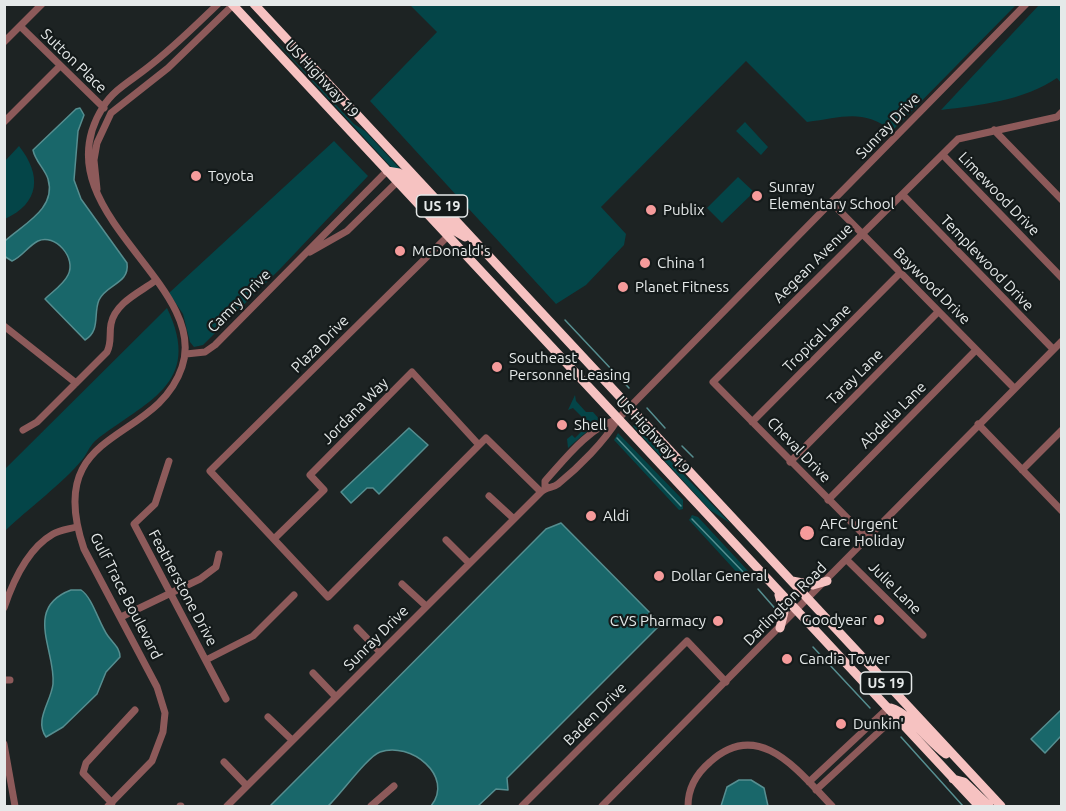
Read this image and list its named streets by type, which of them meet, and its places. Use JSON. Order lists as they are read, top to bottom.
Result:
{
  "streets": {
    "highway": ["US Highway 19", "US 19"],
    "street": [
      "Sutton Place",
      "Sunray Drive",
      "Limewood Drive",
      "Aegean Avenue",
      "Templewood Drive",
      "Baywood Drive",
      "Camry Drive",
      "Tropical Lane",
      "Plaza Drive",
      "Taray Lane",
      "Jordana Way",
      "Abdella Lane",
      "Cheval Drive",
      "Featherstone Drive",
      "Julie Lane",
      "Gulf Trace Boulevard",
      "Darlington Road",
      "Baden Drive"
    ]
  },
  "crossings": [
    ["US Highway 19", "Sunray Drive"],
    ["US Highway 19", "Camry Drive"],
    ["US Highway 19", "Plaza Drive"],
    ["US Highway 19", "Darlington Road"],
    ["Sunray Drive", "Baywood Drive"],
    ["Sunray Drive", "Jordana Way"],
    ["Limewood Drive", "Aegean Avenue"],
    ["Aegean Avenue", "Templewood Drive"],
    ["Aegean Avenue", "Baywood Drive"],
    ["Aegean Avenue", "Cheval Drive"],
    ["Templewood Drive", "Darlington Road"],
    ["Baywood Drive", "Tropical Lane"],
    ["Baywood Drive", "Taray Lane"],
    ["Baywood Drive", "Abdella Lane"],
    ["Baywood Drive", "Darlington Road"],
    ["Camry Drive", "Gulf Trace Boulevard"],
    ["Tropical Lane", "Cheval Drive"],
    ["Plaza Drive", "Jordana Way"],
    ["Taray Lane", "Cheval Drive"],
    ["Abdella Lane", "Cheval Drive"],
    ["Cheval Drive", "Darlington Road"],
    ["Julie Lane", "Darlington Road"],
    ["Darlington Road", "Baden Drive"]
  ],
  "places": [
    "Toyota",
    "Sunray Elementary School",
    "Publix",
    "McDonald's",
    "China 1",
    "Planet Fitness",
    "Southeast Personnel Leasing",
    "Shell",
    "Aldi",
    "AFC Urgent Care Holiday",
    "Dollar General",
    "Goodyear",
    "CVS Pharmacy",
    "Candia Tower",
    "Dunkin'"
  ]
}
